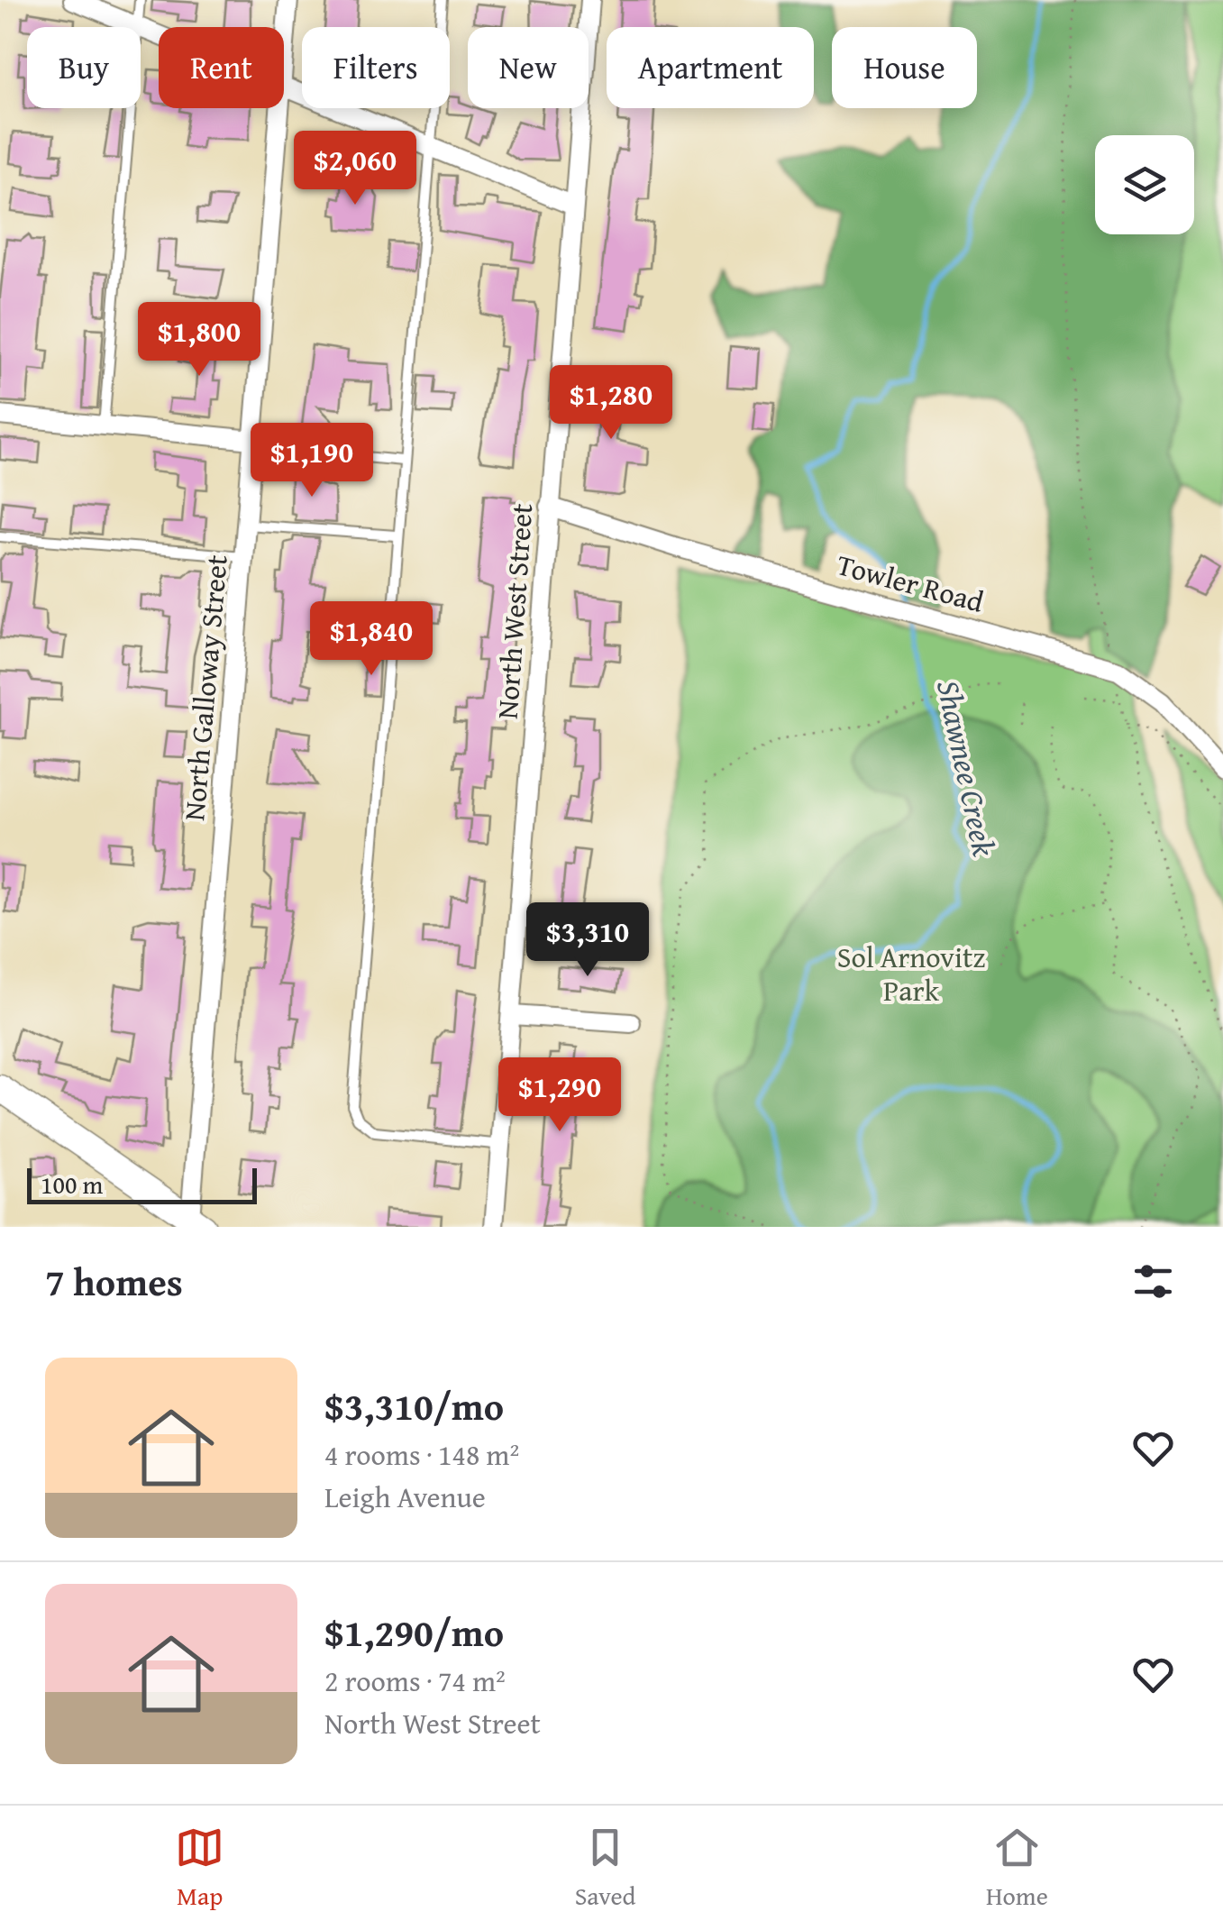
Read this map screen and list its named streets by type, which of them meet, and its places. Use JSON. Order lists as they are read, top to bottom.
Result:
{
  "streets": {
    "street": ["Towler Road", "North West Street", "North Galloway Street"]
  },
  "crossings": [
    ["Towler Road", "North West Street"]
  ],
  "water": ["Shawnee Creek"],
  "parks": ["Sol Arnovitz Park"],
  "scale_bar": "100 m",
  "page": {
    "chip": [
      "Buy",
      "Rent",
      "Filters",
      "New",
      "Apartment",
      "House"
    ],
    "price": [
      "$2,060",
      "$1,800",
      "$1,280",
      "$1,190",
      "$1,840",
      "$3,310",
      "$1,290"
    ],
    "scale": "100 m",
    "heading": "7 homes",
    "list": [
      {
        "name": "$3,310/mo",
        "note": "4 rooms · 148 m² · Leigh Avenue"
      },
      {
        "name": "$1,290/mo",
        "note": "2 rooms · 74 m² · North West Street"
      }
    ],
    "tabs": ["Map", "Saved", "Home"]
  }
}
